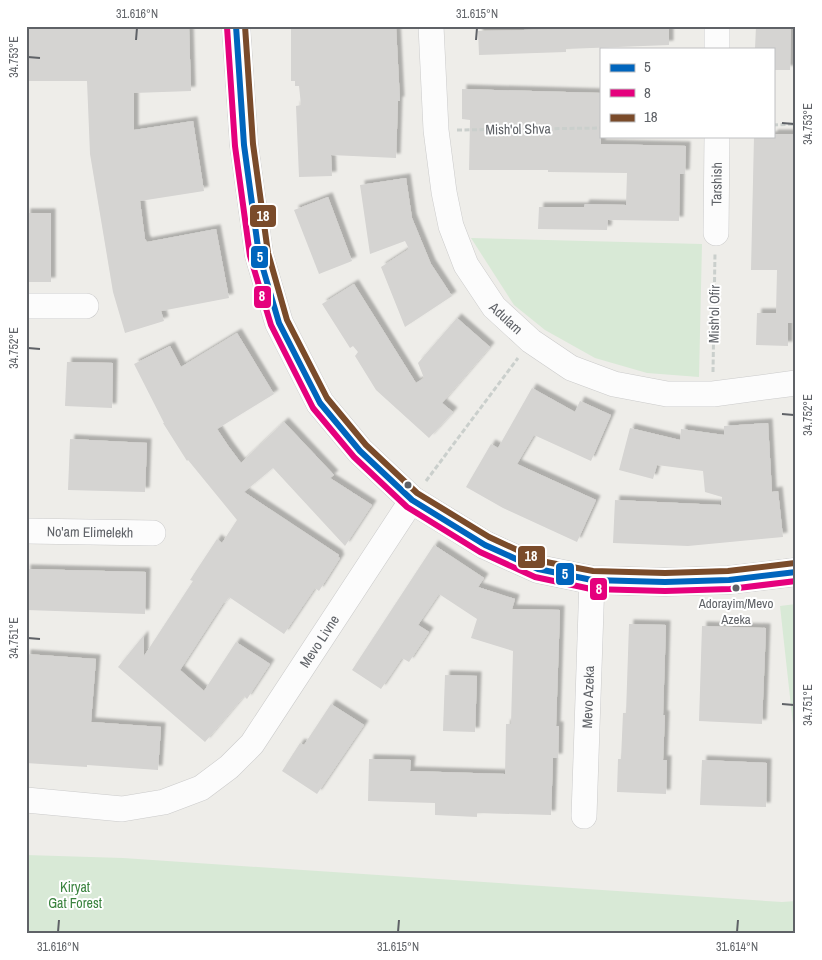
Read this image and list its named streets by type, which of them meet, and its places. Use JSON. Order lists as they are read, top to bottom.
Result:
{
  "streets": {
    "street": [
      "Tarshish",
      "Adulam",
      "No'am Elimelekh",
      "Mevo Livne",
      "Mevo Azeka"
    ],
    "path": ["Mish'ol Shva", "Mish'ol Ofir"]
  },
  "crossings": [
    ["Mish'ol Shva", "Adulam"],
    ["Tarshish", "Mish'ol Ofir"],
    ["Mish'ol Ofir", "Adulam"]
  ],
  "parks": ["Kiryat Gat Forest"],
  "places": ["Adorayim/Mevo Azeka"],
  "lines": ["transit line 5", "transit line 18", "transit line 8"],
  "legend": ["5", "8", "18"],
  "coordinates": [
    "31.616°N",
    "31.615°N",
    "34.753°E",
    "34.752°E",
    "34.751°E",
    "31.614°N"
  ]
}
